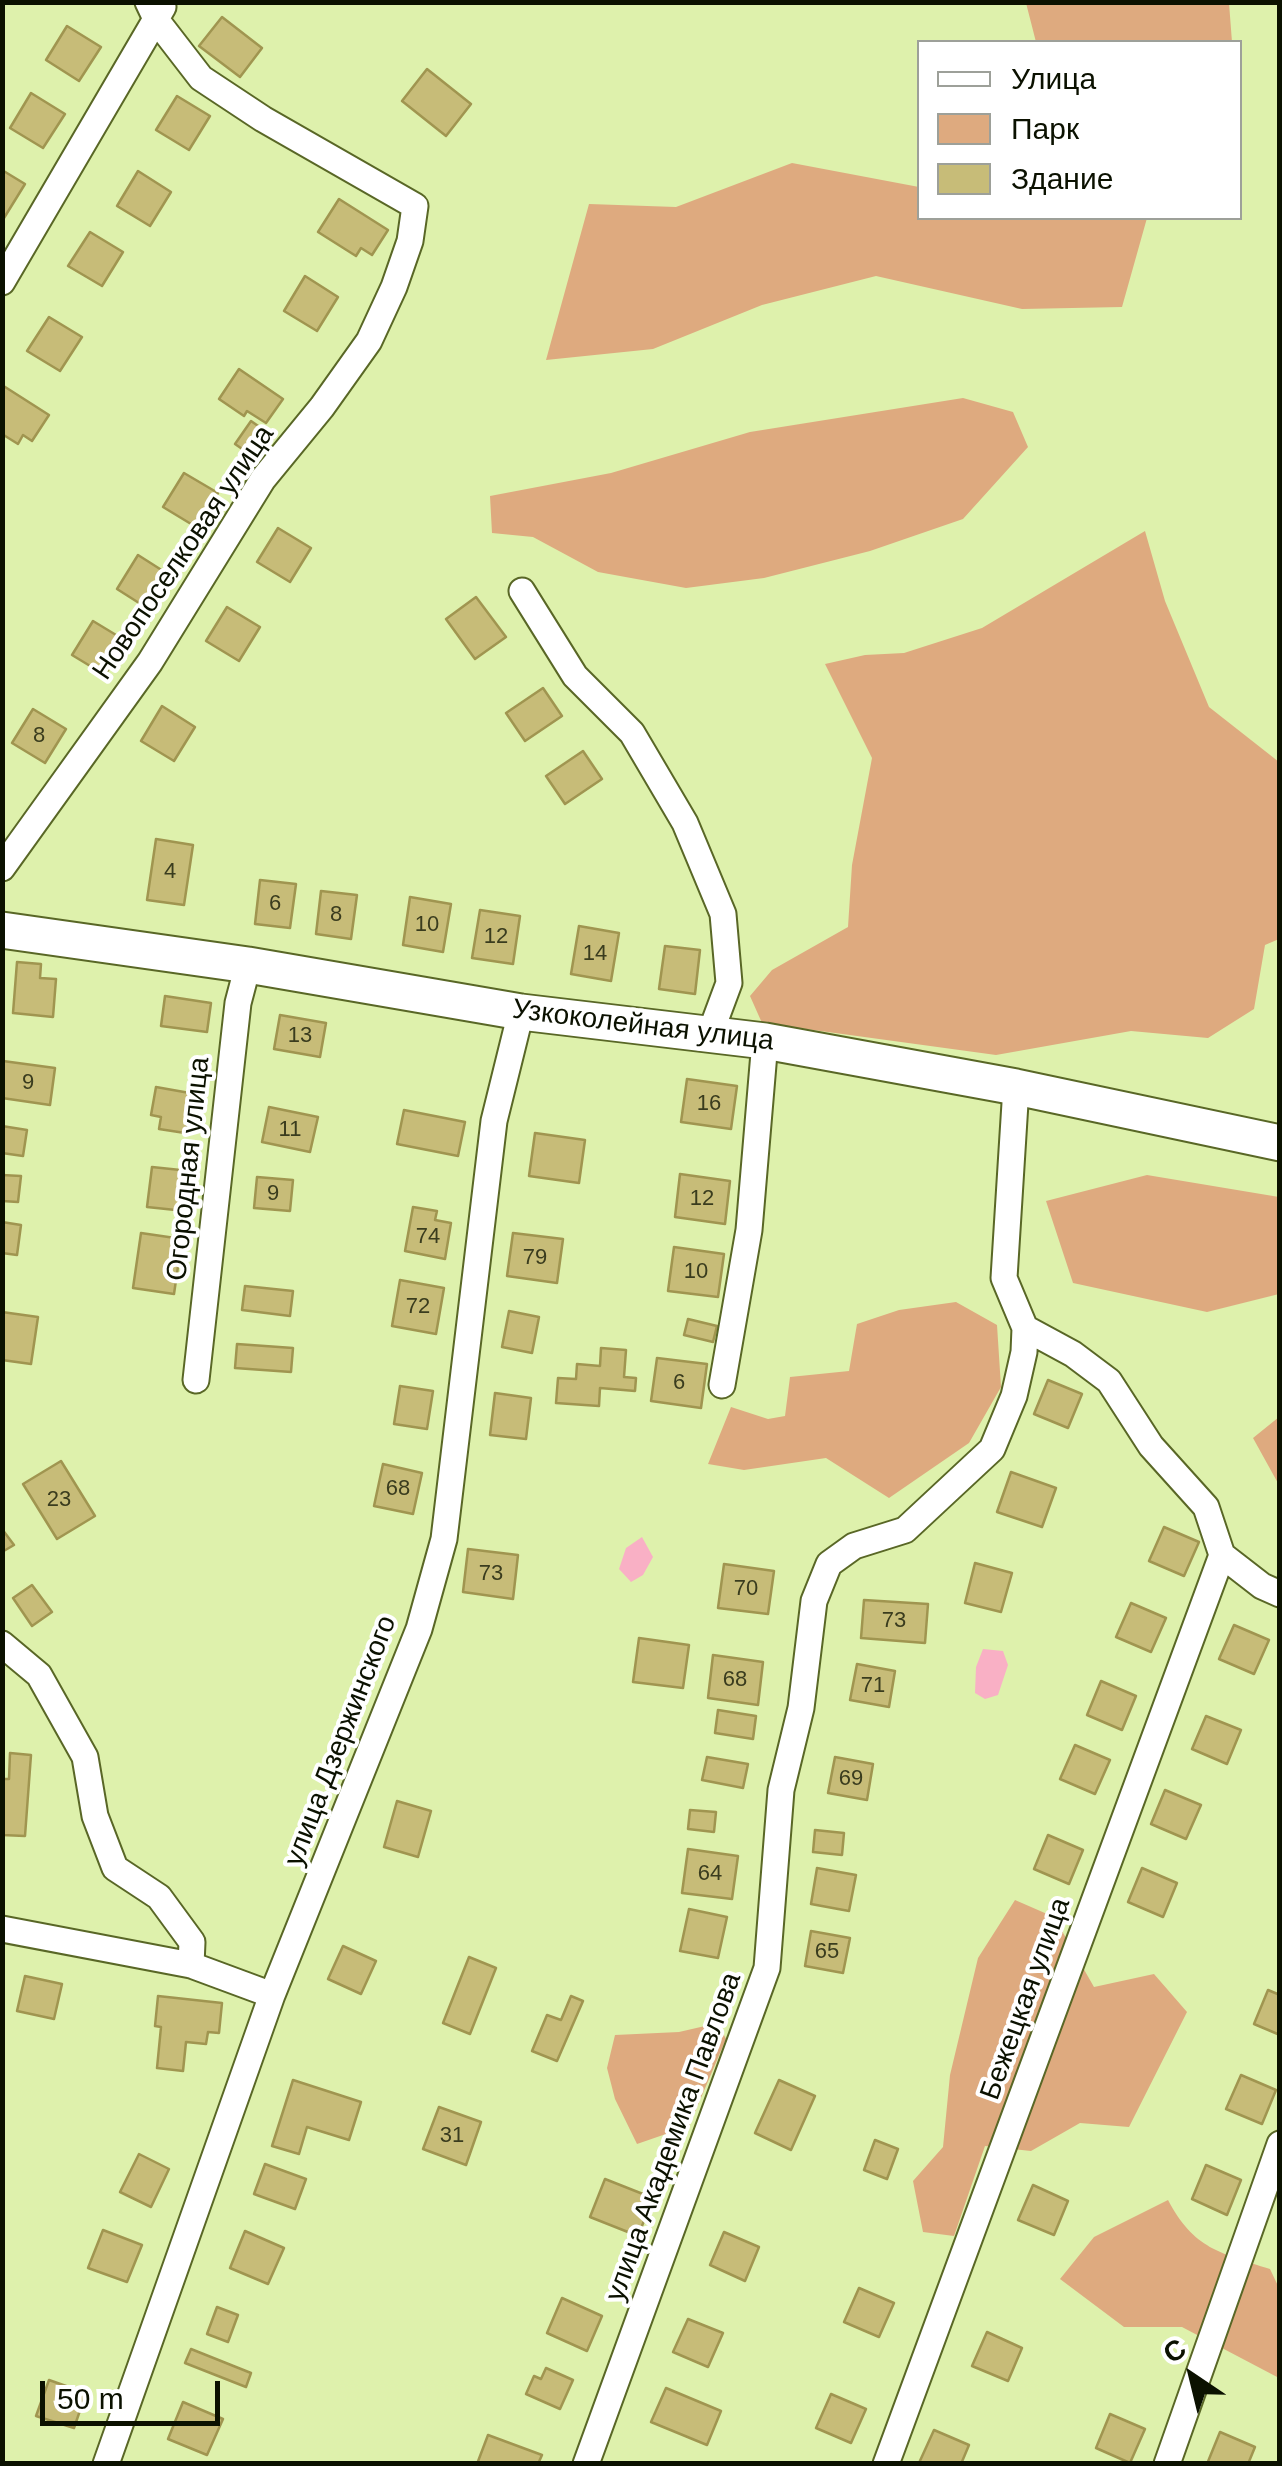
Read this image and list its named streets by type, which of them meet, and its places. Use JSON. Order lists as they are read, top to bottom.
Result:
{
  "streets": {
    "street": [
      "Новопоселковая улица",
      "Узкоколейная улица",
      "Огородная улица",
      "улица Дзержинского",
      "Бежецкая улица",
      "улица Академика Павлова"
    ]
  },
  "crossings": [
    ["Узкоколейная улица", "Огородная улица"],
    ["Узкоколейная улица", "улица Дзержинского"]
  ],
  "house_numbers": [
    "8",
    "4",
    "6",
    "8",
    "10",
    "12",
    "14",
    "13",
    "9",
    "16",
    "11",
    "9",
    "12",
    "74",
    "79",
    "10",
    "72",
    "6",
    "68",
    "23",
    "73",
    "70",
    "73",
    "68",
    "71",
    "69",
    "64",
    "65",
    "31"
  ],
  "legend": ["Улица", "Парк", "Здание"],
  "scale_bar": "50 m",
  "north": "top left"
}
